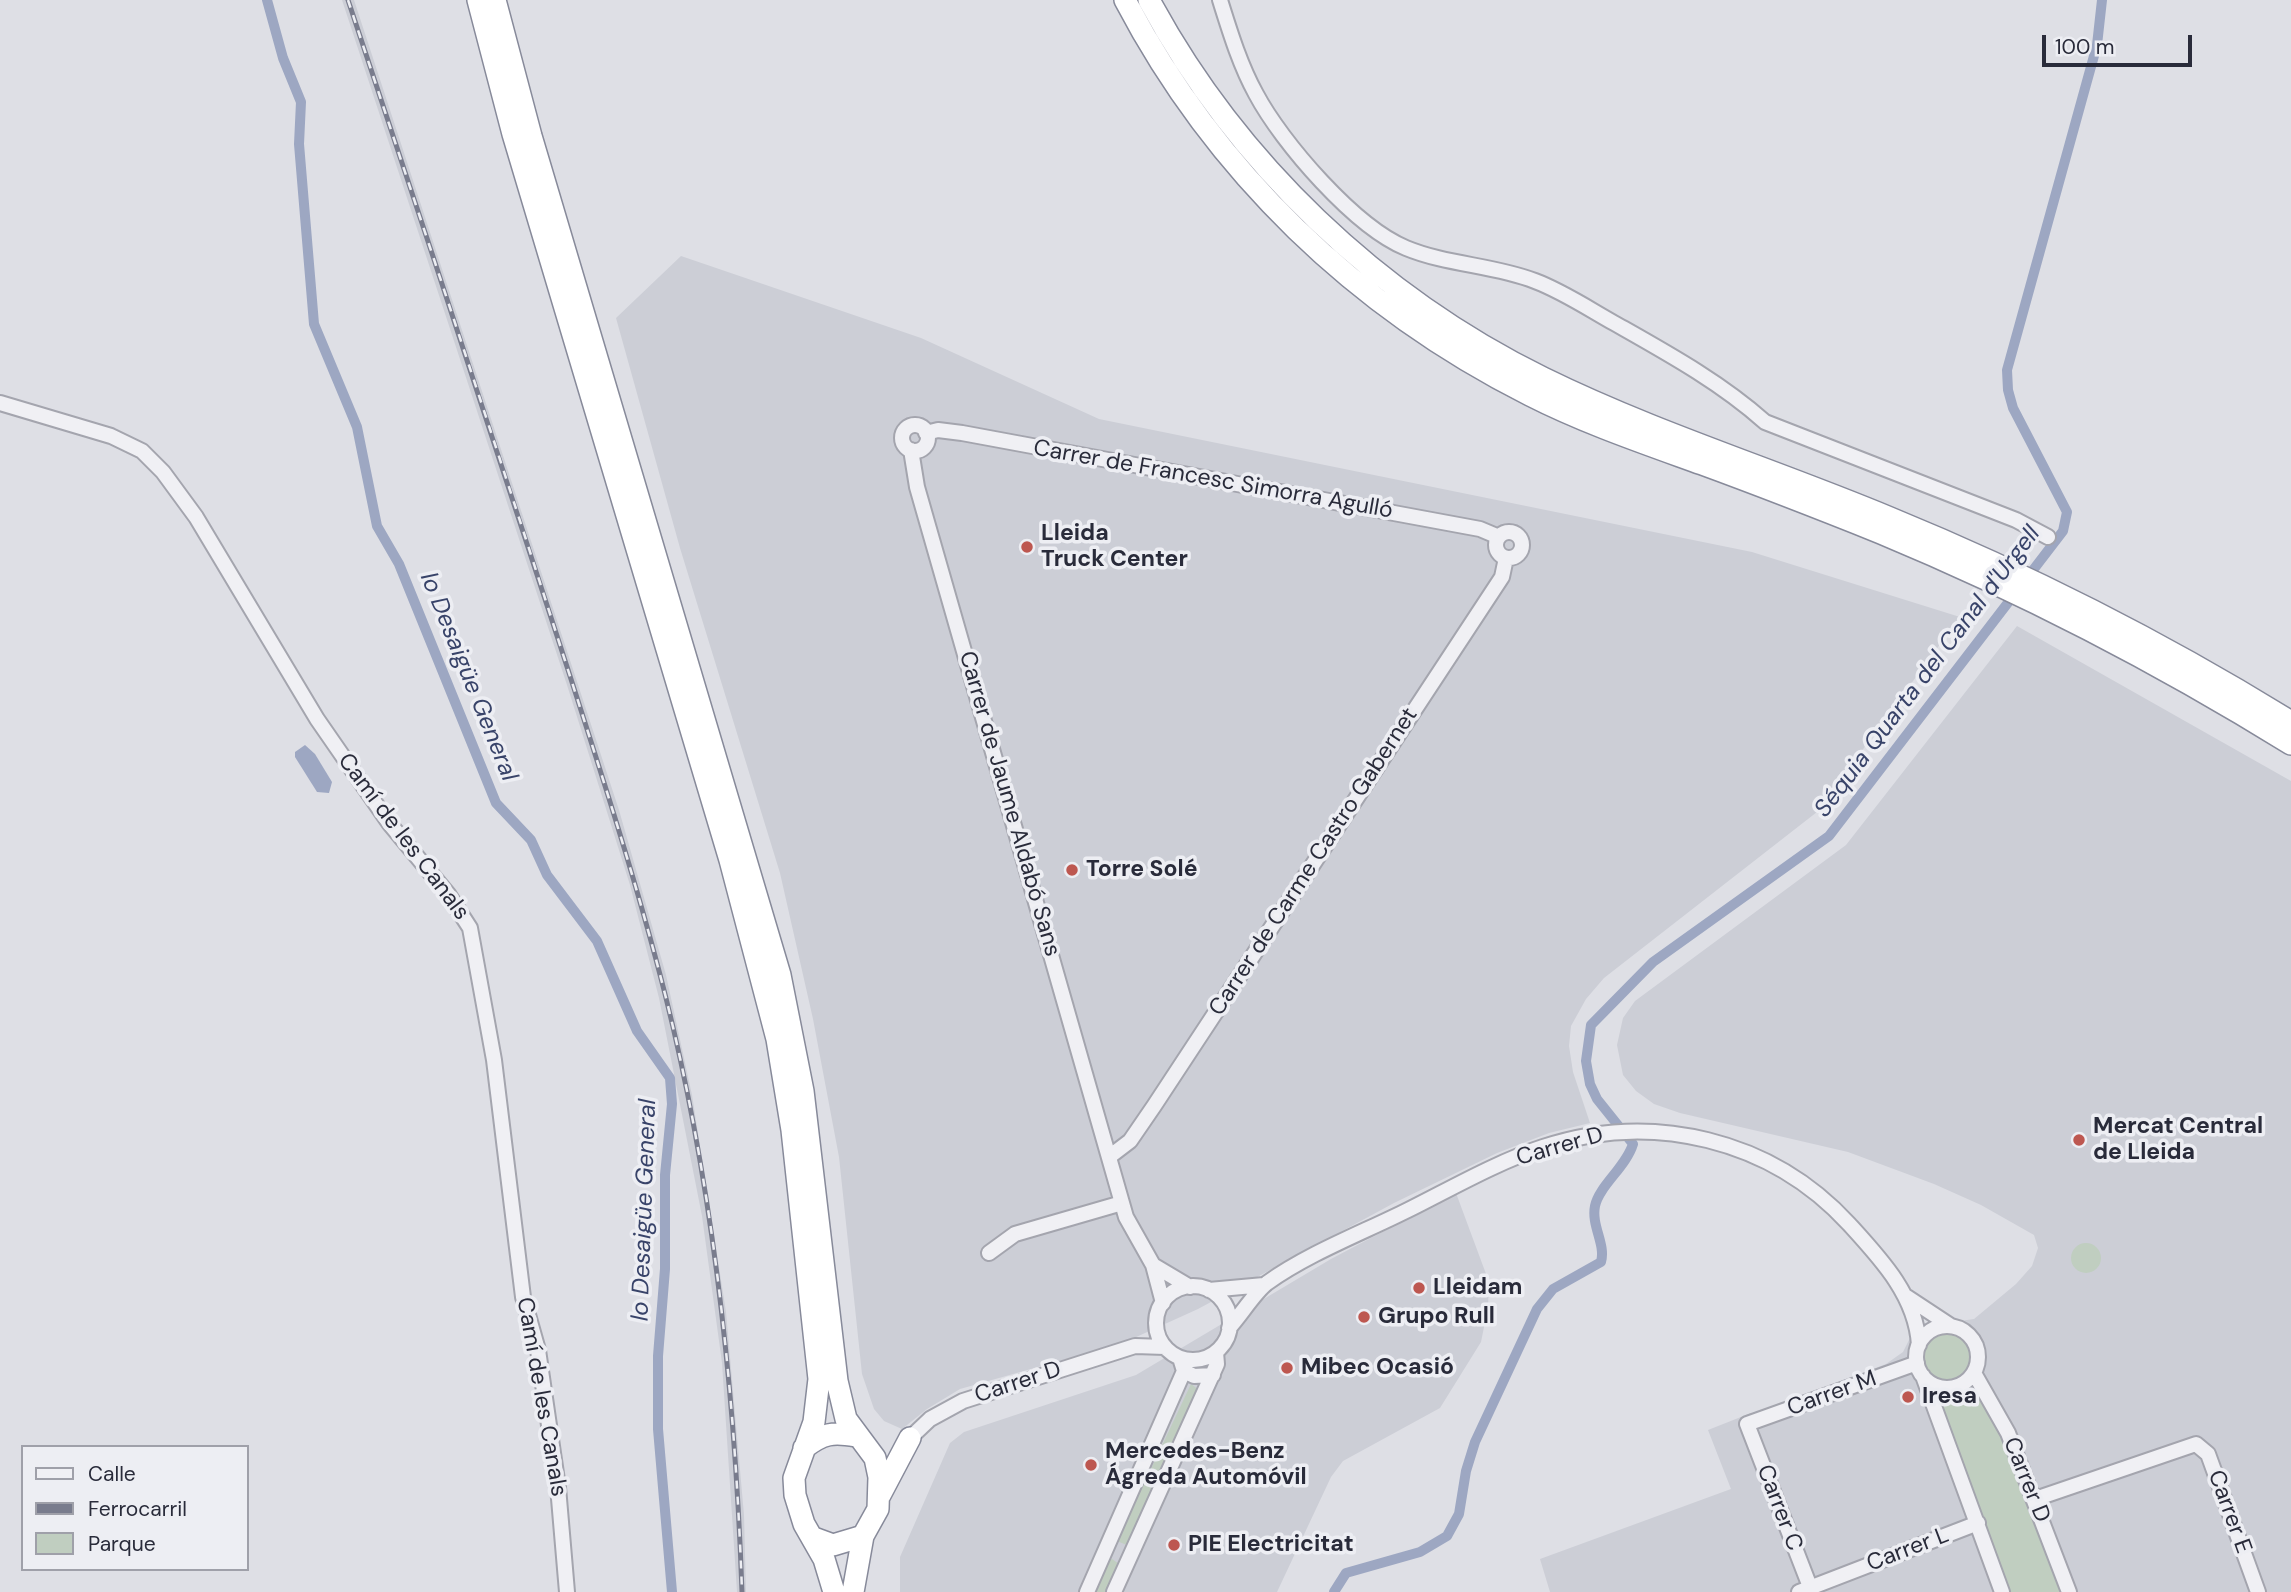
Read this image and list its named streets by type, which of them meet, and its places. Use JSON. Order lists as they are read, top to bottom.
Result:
{
  "streets": {
    "street": [
      "Carrer de Francesc Simorra Agulló",
      "Carrer de Jaume Aldabó Sans",
      "Camí de les Canals",
      "Carrer de Carme Castro Gabernet",
      "Carrer D",
      "Carrer M",
      "Carrer C",
      "Carrer E",
      "Carrer L"
    ]
  },
  "crossings": [
    ["Carrer de Francesc Simorra Agulló", "Carrer de Jaume Aldabó Sans"],
    ["Carrer de Francesc Simorra Agulló", "Carrer de Carme Castro Gabernet"],
    ["Carrer de Jaume Aldabó Sans", "Carrer de Carme Castro Gabernet"],
    ["Carrer D", "Carrer M"],
    ["Carrer D", "Carrer E"],
    ["Carrer M", "Carrer C"],
    ["Carrer C", "Carrer L"]
  ],
  "water": ["Séquia Quarta del Canal d'Urgell", "lo Desaigüe General"],
  "places": [
    "Lleida Truck Center",
    "Torre Solé",
    "Mercat Central de Lleida",
    "Lleidam",
    "Grupo Rull",
    "Mibec Ocasió",
    "Iresa",
    "Mercedes-Benz Ágreda Automóvil",
    "PIE Electricitat"
  ],
  "legend": ["Calle", "Ferrocarril", "Parque"],
  "scale_bar": "100 m"
}
